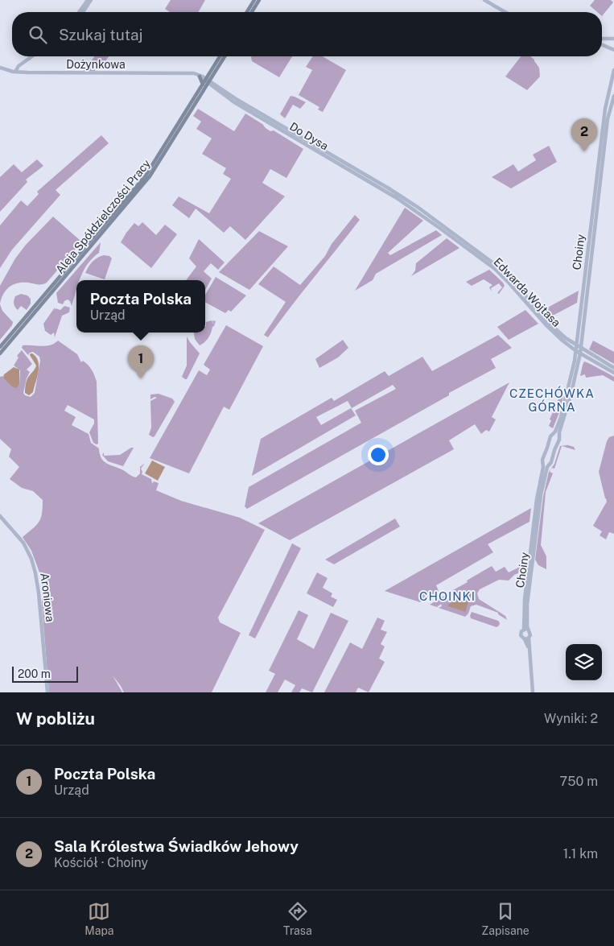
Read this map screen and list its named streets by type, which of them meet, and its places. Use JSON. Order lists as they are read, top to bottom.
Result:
{
  "streets": {
    "main road": ["Aleja Spółdzielczości Pracy"],
    "street": [
      "Dożynkowa",
      "Do Dysa",
      "Choiny",
      "Edwarda Wojtasa",
      "Aroniowa"
    ]
  },
  "crossings": [
    ["Dożynkowa", "Do Dysa"],
    ["Dożynkowa", "Aleja Spółdzielczości Pracy"],
    ["Do Dysa", "Aleja Spółdzielczości Pracy"],
    ["Do Dysa", "Edwarda Wojtasa"],
    ["Choiny", "Edwarda Wojtasa"]
  ],
  "districts": ["CZECHÓWKA GÓRNA", "CHOINKI"],
  "scale_bar": "200 m",
  "page": {
    "search": "Szukaj tutaj",
    "pins": ["2", "1"],
    "popup": ["Poczta Polska", "Urząd"],
    "scale": "200 m",
    "heading": ["W pobliżu", "Wyniki: 2"],
    "list": [
      {
        "mark": "1",
        "name": "Poczta Polska",
        "note": "Urząd",
        "value": "750 m"
      },
      {
        "mark": "2",
        "name": "Sala Królestwa Świadków Jehowy",
        "note": "Kościół · Choiny",
        "value": "1.1 km"
      }
    ],
    "nav": ["Mapa", "Trasa", "Zapisane"]
  }
}
